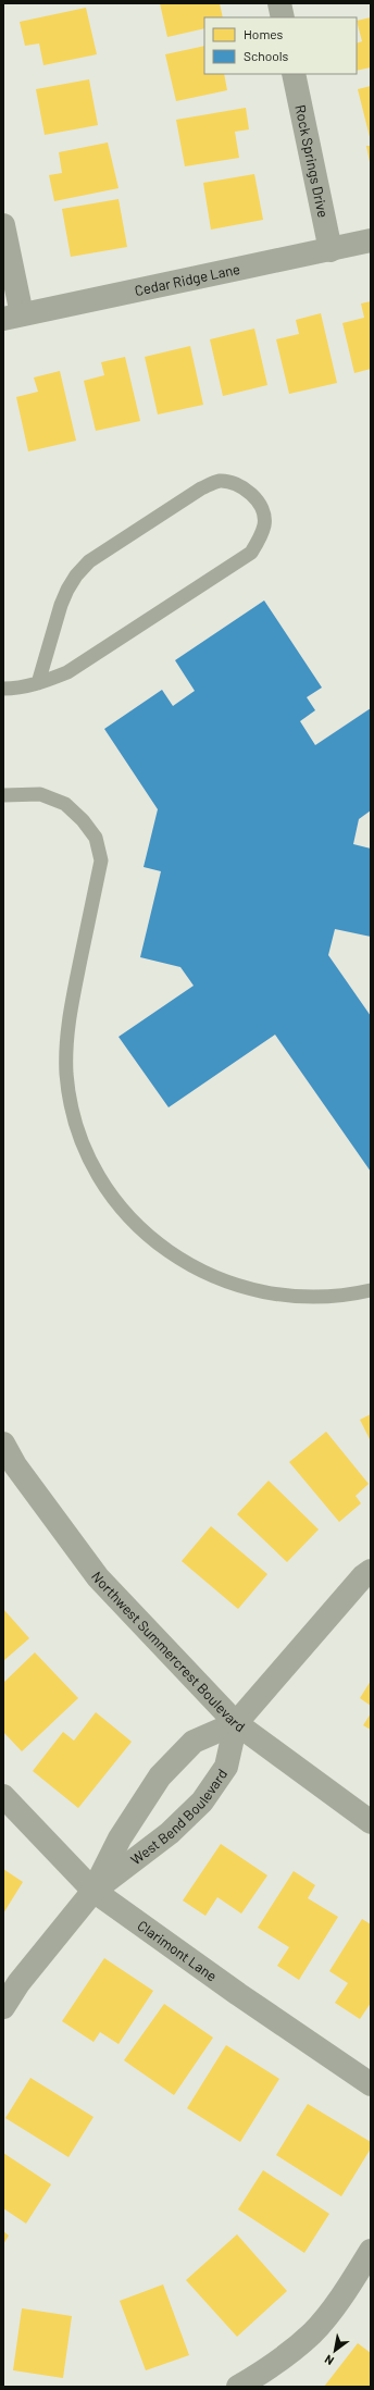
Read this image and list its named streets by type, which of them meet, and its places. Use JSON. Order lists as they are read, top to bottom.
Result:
{
  "streets": {
    "street": [
      "Rock Springs Drive",
      "Cedar Ridge Lane",
      "Northwest Summercrest Boulevard",
      "West Bend Boulevard",
      "Clarimont Lane"
    ]
  },
  "crossings": [
    ["Rock Springs Drive", "Cedar Ridge Lane"],
    ["Northwest Summercrest Boulevard", "West Bend Boulevard"],
    ["West Bend Boulevard", "Clarimont Lane"]
  ],
  "legend": ["Homes", "Schools"],
  "north": "bottom left"
}
